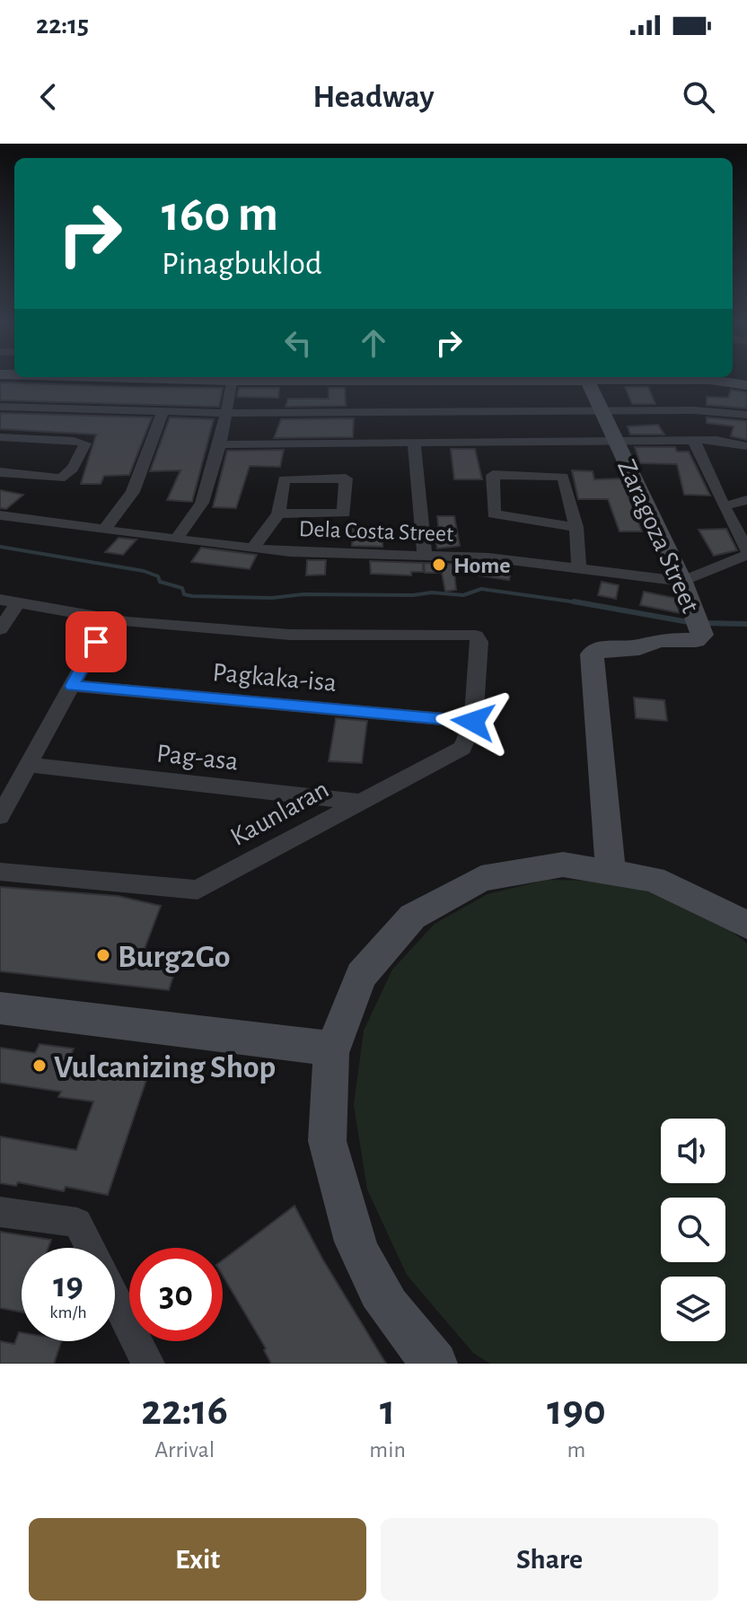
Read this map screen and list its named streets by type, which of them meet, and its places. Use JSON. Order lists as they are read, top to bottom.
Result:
{
  "streets": {
    "street": [
      "Dela Costa Street",
      "Zaragoza Street",
      "Pagkaka-isa",
      "Pag-asa",
      "Kaunlaran"
    ]
  },
  "crossings": [
    ["Dela Costa Street", "Zaragoza Street"],
    ["Pagkaka-isa", "Kaunlaran"],
    ["Pag-asa", "Kaunlaran"]
  ],
  "places": ["Home", "Burg2Go", "Vulcanizing Shop"],
  "page": {
    "status": "22:15",
    "header": "Headway",
    "turn": ["160 m", "Pinagbuklod"],
    "speed": "19 km/h",
    "limit": "30",
    "eta": [
      "22:16",
      "Arrival",
      "1",
      "min",
      "190",
      "m"
    ],
    "buttons": ["Exit", "Share"]
  }
}
